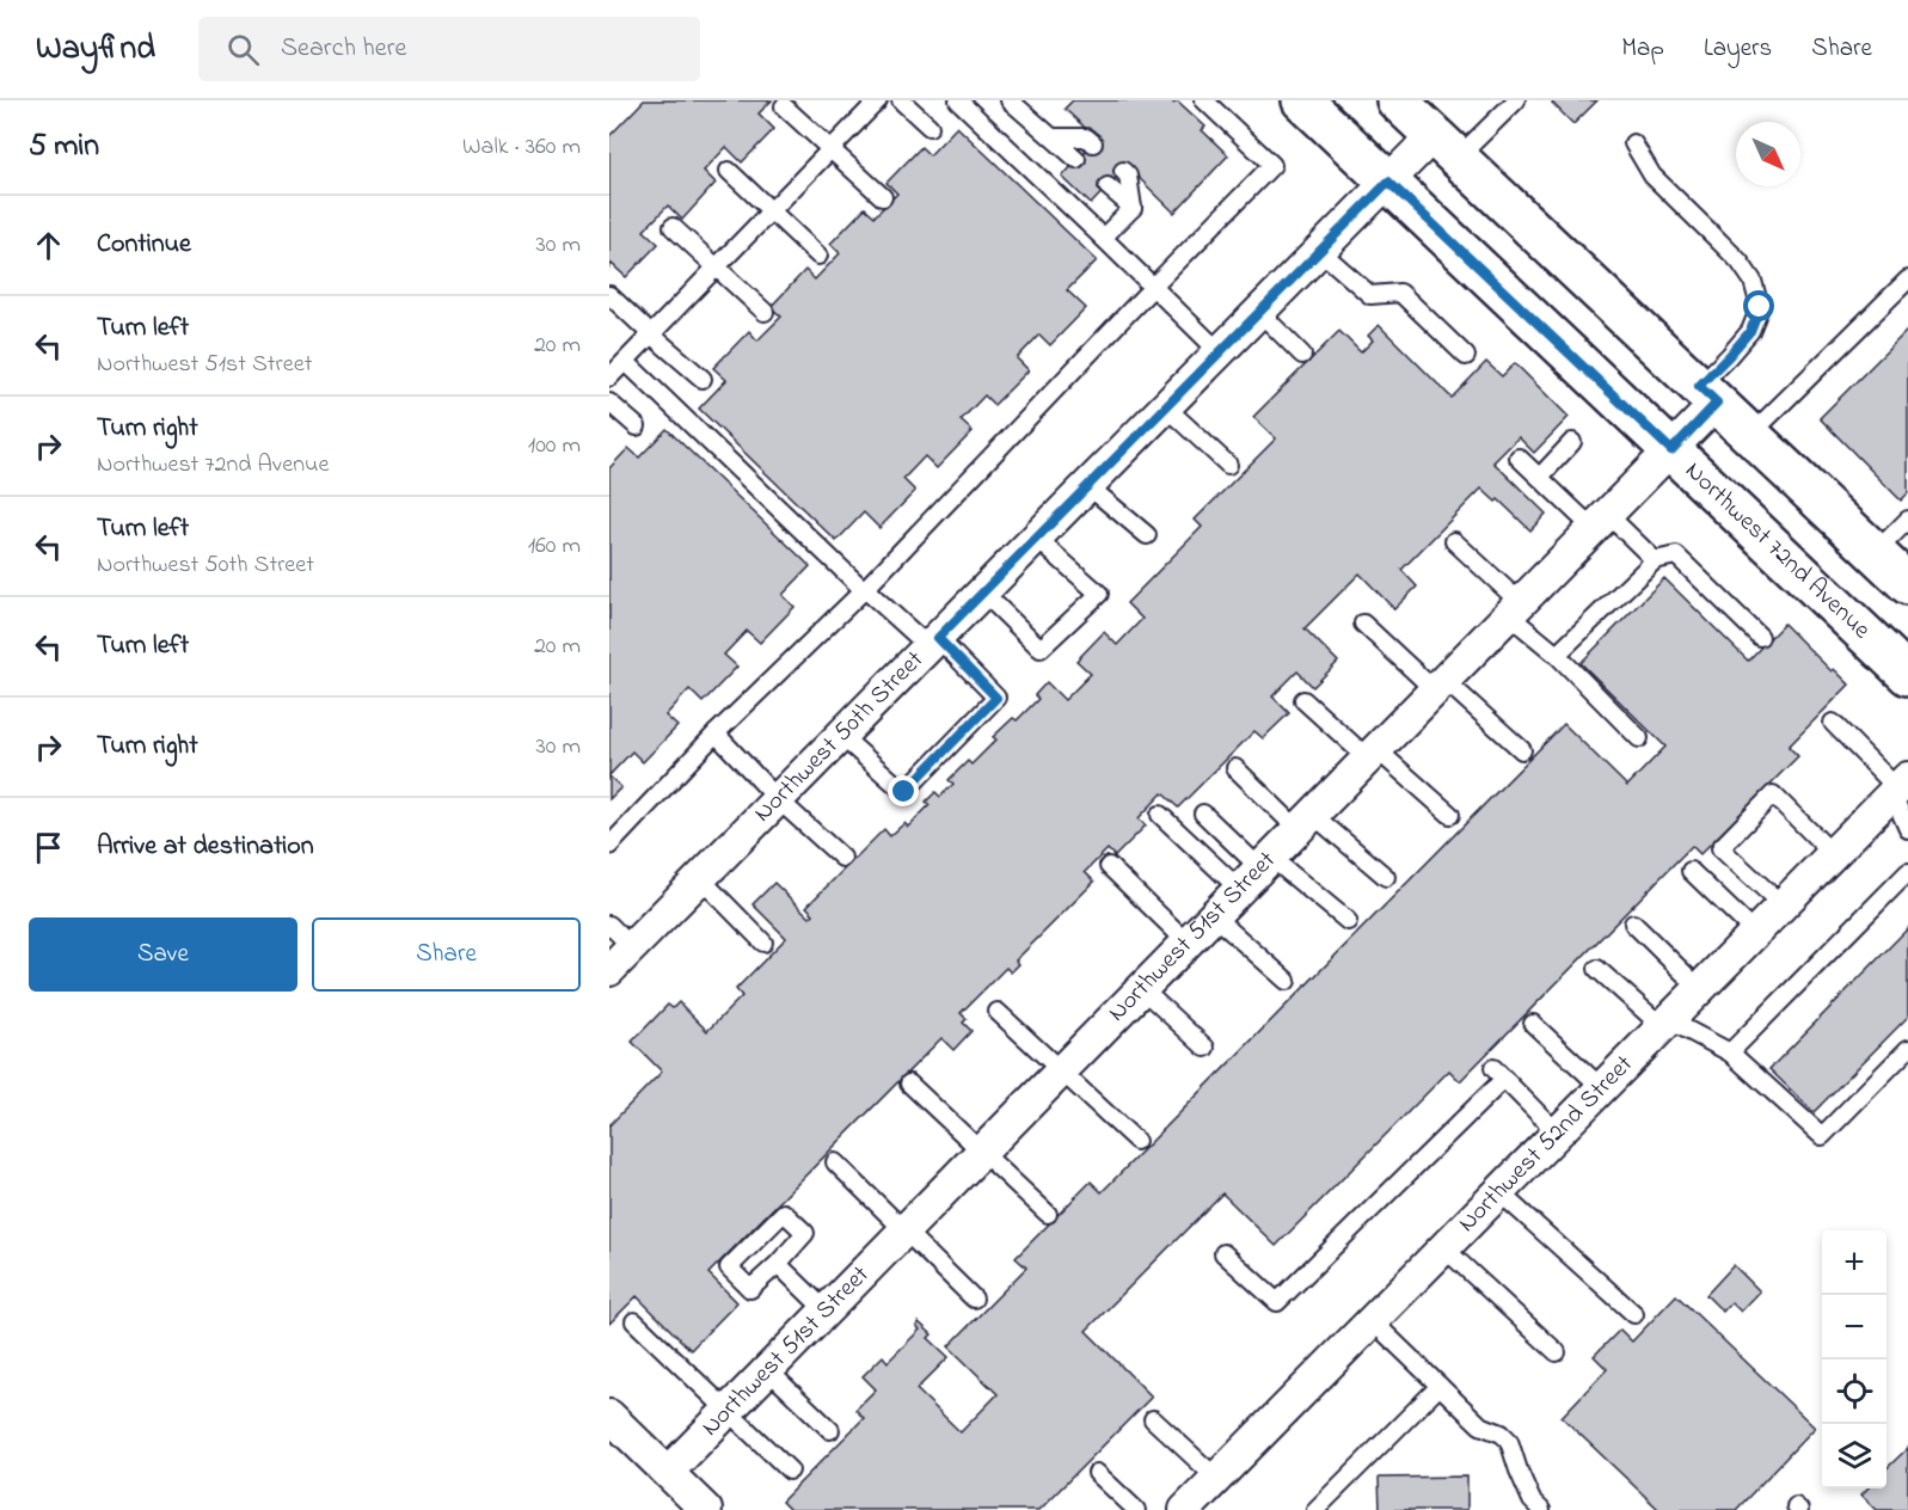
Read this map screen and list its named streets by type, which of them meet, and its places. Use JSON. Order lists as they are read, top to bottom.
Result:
{
  "streets": {
    "main road": ["Northwest 72nd Avenue"],
    "street": ["Northwest 50th Street", "Northwest 51st Street", "Northwest 52nd Street"]
  },
  "crossings": [
    ["Northwest 72nd Avenue", "Northwest 50th Street"],
    ["Northwest 72nd Avenue", "Northwest 51st Street"]
  ],
  "north": "bottom right",
  "page": {
    "header": "Wayfind",
    "search": "Search here",
    "nav": ["Map", "Layers", "Share"],
    "heading": ["5 min", "Walk · 360 m"],
    "list": [
      ["Continue", "30 m"],
      ["Turn left", "Northwest 51st Street", "20 m"],
      ["Turn right", "Northwest 72nd Avenue", "100 m"],
      ["Turn left", "Northwest 50th Street", "160 m"],
      ["Turn left", "20 m"],
      ["Turn right", "30 m"],
      "Arrive at destination"
    ],
    "buttons": ["Save", "Share"],
    "map_buttons": ["+", "−"]
  }
}
